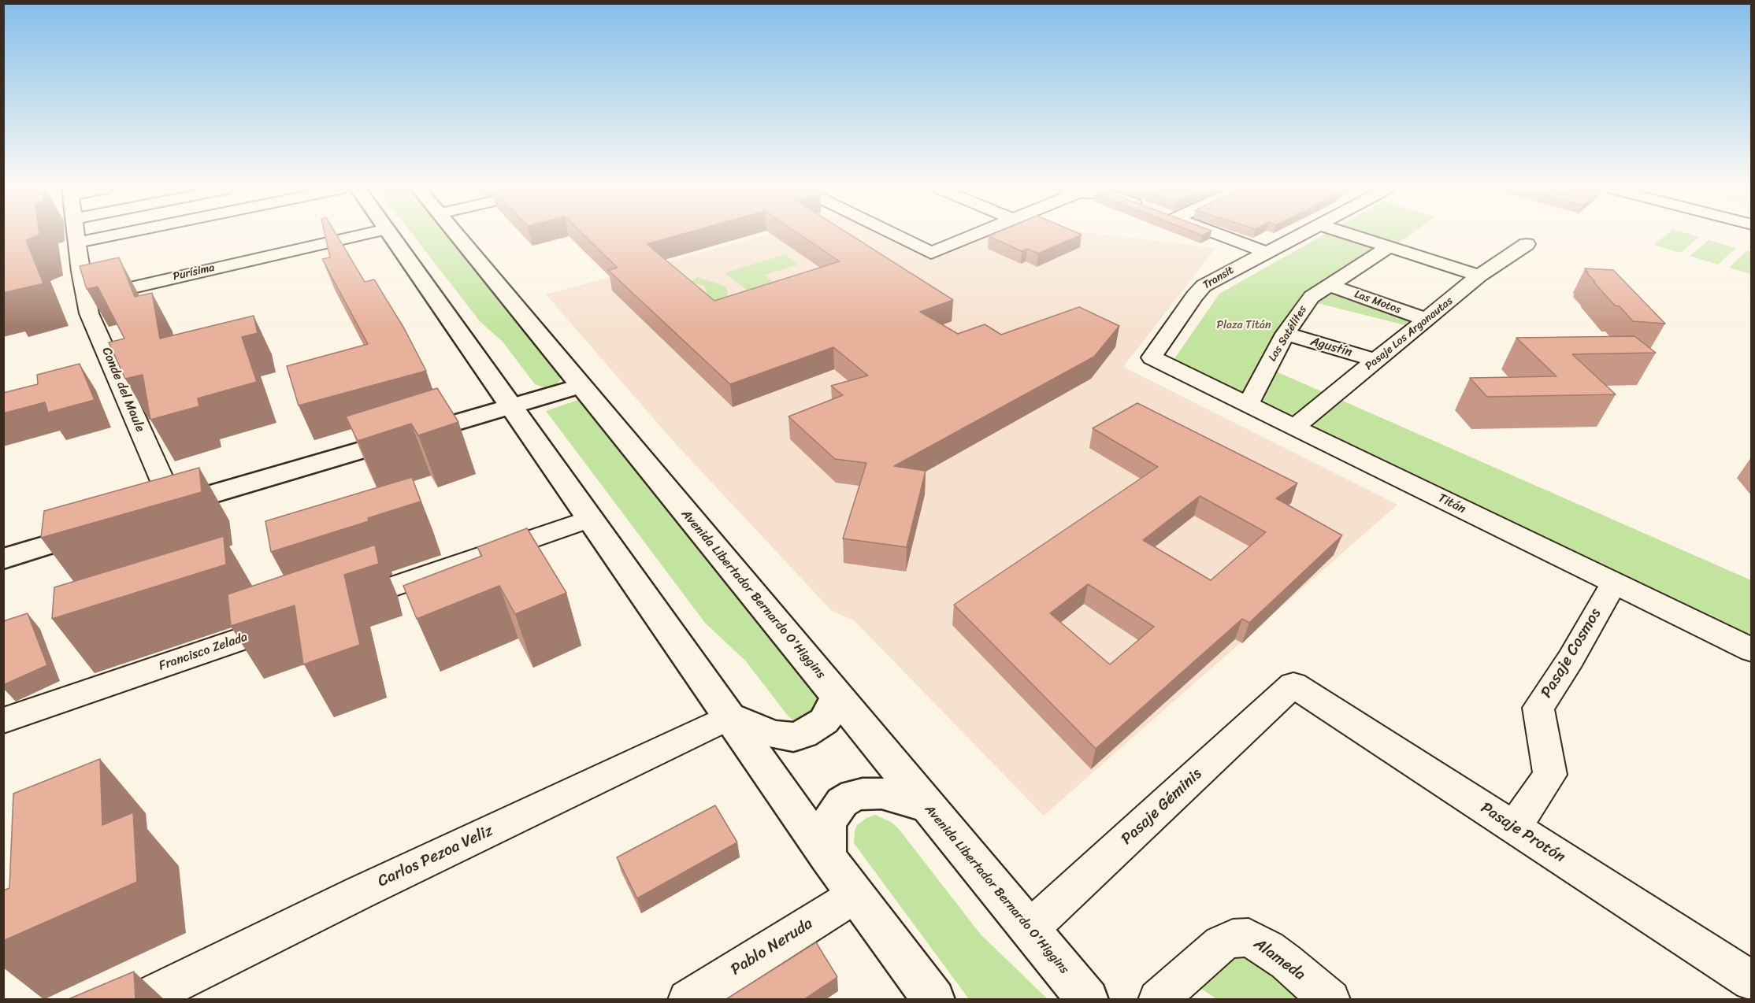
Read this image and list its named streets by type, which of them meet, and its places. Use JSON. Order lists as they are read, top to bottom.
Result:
{
  "streets": {
    "main road": ["Avenida Libertador Bernardo O'Higgins"],
    "street": [
      "Purísima",
      "Transit",
      "Las Motos",
      "Los Satélites",
      "Pasaje Los Argonautas",
      "Agustín",
      "Conde del Maule",
      "Titán",
      "Francisco Zelada",
      "Pasaje Cosmos",
      "Pasaje Géminis",
      "Pasaje Protón",
      "Carlos Pezoa Veliz",
      "Pablo Neruda",
      "Alameda"
    ]
  },
  "crossings": [
    ["Purísima", "Conde del Maule"],
    ["Transit", "Titán"],
    ["Las Motos", "Los Satélites"],
    ["Las Motos", "Pasaje Los Argonautas"],
    ["Los Satélites", "Agustín"],
    ["Los Satélites", "Titán"],
    ["Pasaje Los Argonautas", "Agustín"],
    ["Pasaje Los Argonautas", "Titán"],
    ["Titán", "Pasaje Cosmos"],
    ["Avenida Libertador Bernardo O'Higgins", "Pasaje Géminis"],
    ["Pasaje Cosmos", "Pasaje Protón"],
    ["Pasaje Géminis", "Pasaje Protón"]
  ],
  "parks": ["Plaza Titán"]
}
